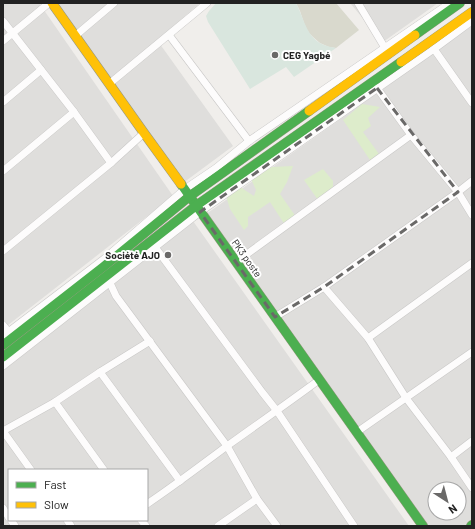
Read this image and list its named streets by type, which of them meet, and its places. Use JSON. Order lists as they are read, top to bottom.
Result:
{
  "streets": {
    "street": ["PK3 poste"]
  },
  "places": ["CEG Yagbé", "Société AJO"],
  "legend": ["Fast", "Slow"],
  "north": "bottom right"
}
